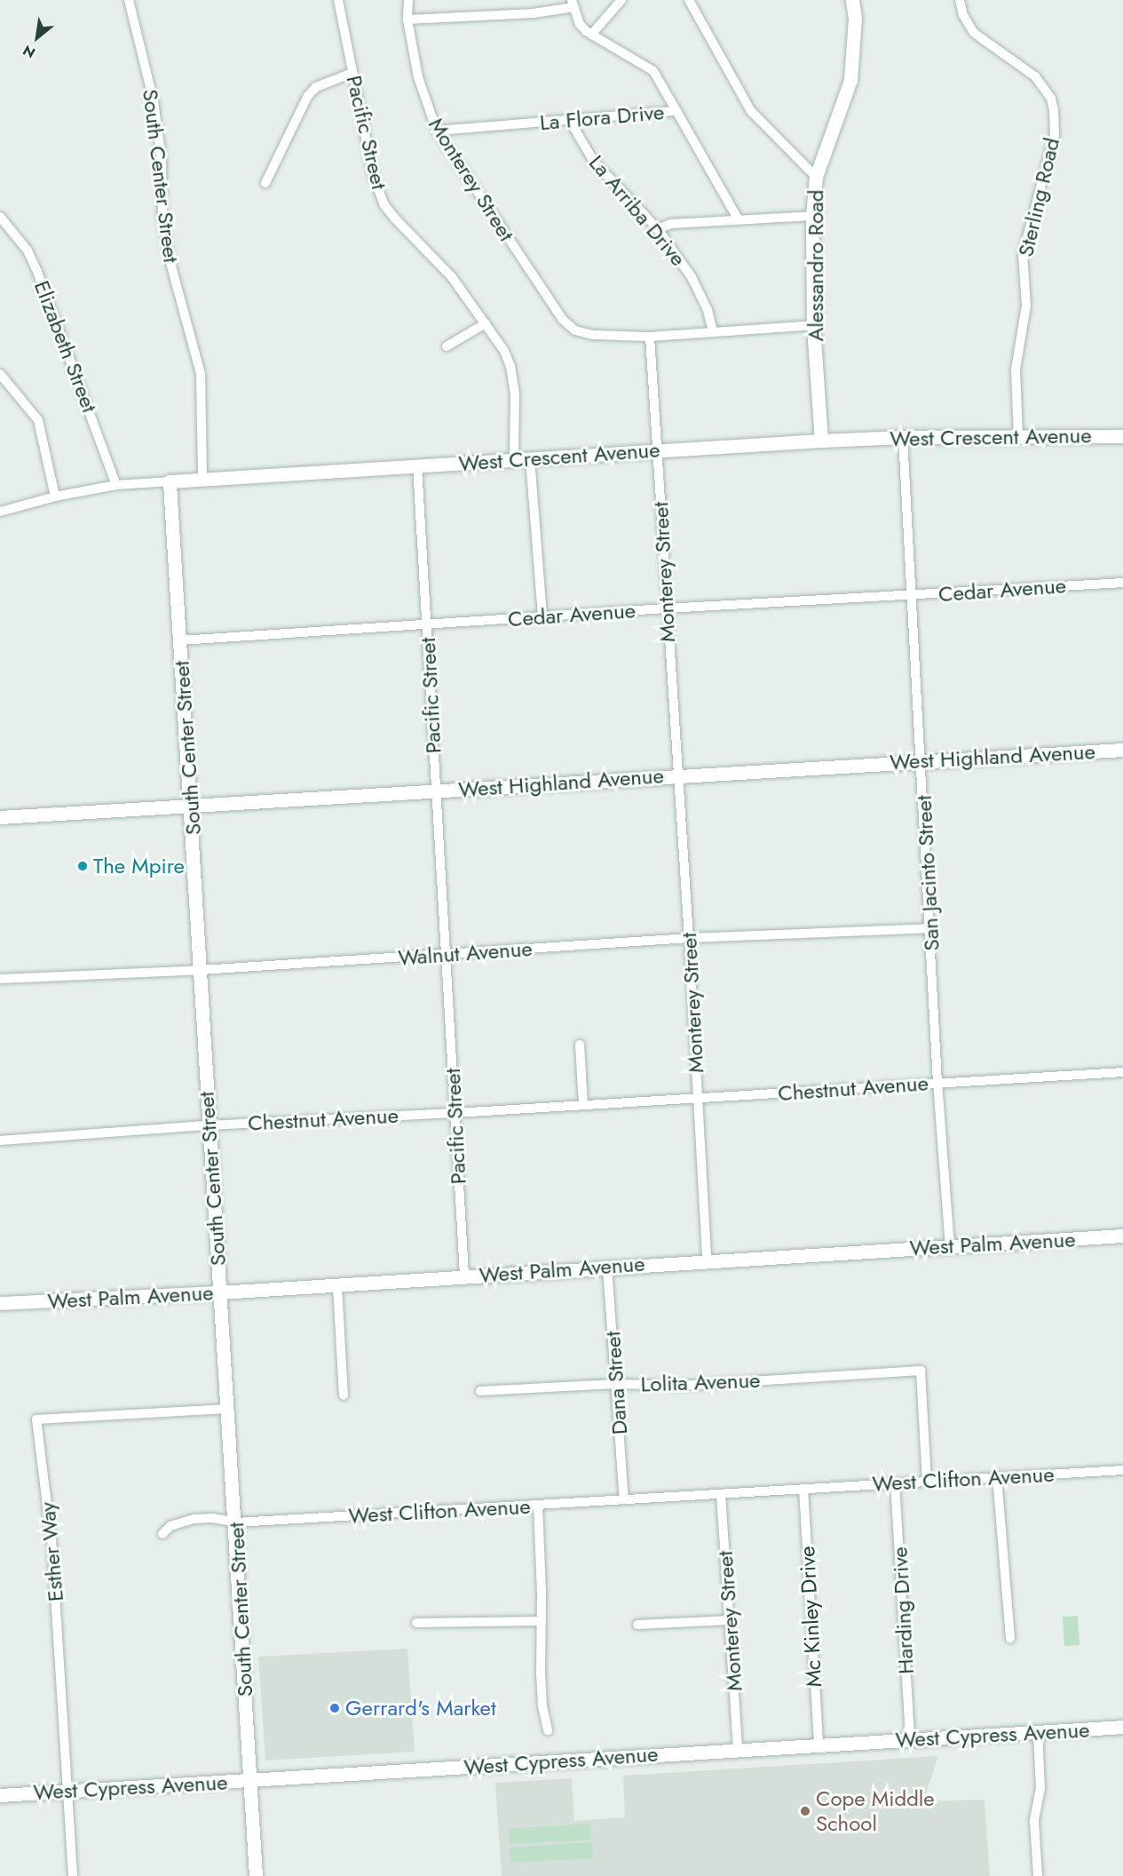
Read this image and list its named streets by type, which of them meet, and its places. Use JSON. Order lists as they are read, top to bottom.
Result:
{
  "streets": {
    "street": [
      "La Flora Drive",
      "Pacific Street",
      "South Center Street",
      "Monterey Street",
      "Sterling Road",
      "La Arriba Drive",
      "Alessandro Road",
      "Elizabeth Street",
      "West Crescent Avenue",
      "Cedar Avenue",
      "West Highland Avenue",
      "San Jacinto Street",
      "Walnut Avenue",
      "Chestnut Avenue",
      "West Palm Avenue",
      "Lolita Avenue",
      "Dana Street",
      "West Clifton Avenue",
      "Esther Way",
      "Harding Drive",
      "Mc Kinley Drive",
      "West Cypress Avenue"
    ]
  },
  "crossings": [
    ["La Flora Drive", "Monterey Street"],
    ["La Flora Drive", "La Arriba Drive"],
    ["Pacific Street", "West Crescent Avenue"],
    ["Pacific Street", "Cedar Avenue"],
    ["Pacific Street", "West Highland Avenue"],
    ["Pacific Street", "Walnut Avenue"],
    ["Pacific Street", "Chestnut Avenue"],
    ["Pacific Street", "West Palm Avenue"],
    ["South Center Street", "West Crescent Avenue"],
    ["South Center Street", "Cedar Avenue"],
    ["South Center Street", "West Highland Avenue"],
    ["South Center Street", "Walnut Avenue"],
    ["South Center Street", "Chestnut Avenue"],
    ["South Center Street", "West Palm Avenue"],
    ["South Center Street", "West Clifton Avenue"],
    ["South Center Street", "Esther Way"],
    ["South Center Street", "West Cypress Avenue"],
    ["Monterey Street", "West Crescent Avenue"],
    ["Monterey Street", "Cedar Avenue"],
    ["Monterey Street", "West Highland Avenue"],
    ["Monterey Street", "Walnut Avenue"],
    ["Monterey Street", "Chestnut Avenue"],
    ["Monterey Street", "West Palm Avenue"],
    ["Monterey Street", "West Clifton Avenue"],
    ["Monterey Street", "West Cypress Avenue"],
    ["Sterling Road", "West Crescent Avenue"],
    ["Alessandro Road", "West Crescent Avenue"],
    ["Elizabeth Street", "West Crescent Avenue"],
    ["West Crescent Avenue", "San Jacinto Street"],
    ["Cedar Avenue", "San Jacinto Street"],
    ["West Highland Avenue", "San Jacinto Street"],
    ["San Jacinto Street", "Walnut Avenue"],
    ["San Jacinto Street", "Chestnut Avenue"],
    ["San Jacinto Street", "West Palm Avenue"],
    ["West Palm Avenue", "Dana Street"],
    ["Lolita Avenue", "Dana Street"],
    ["Lolita Avenue", "West Clifton Avenue"],
    ["Dana Street", "West Clifton Avenue"],
    ["West Clifton Avenue", "Harding Drive"],
    ["West Clifton Avenue", "Mc Kinley Drive"],
    ["Esther Way", "West Cypress Avenue"],
    ["Harding Drive", "West Cypress Avenue"],
    ["Mc Kinley Drive", "West Cypress Avenue"]
  ],
  "places": ["The Mpire", "Gerrard's Market", "Cope Middle School"],
  "north": "bottom left"
}
